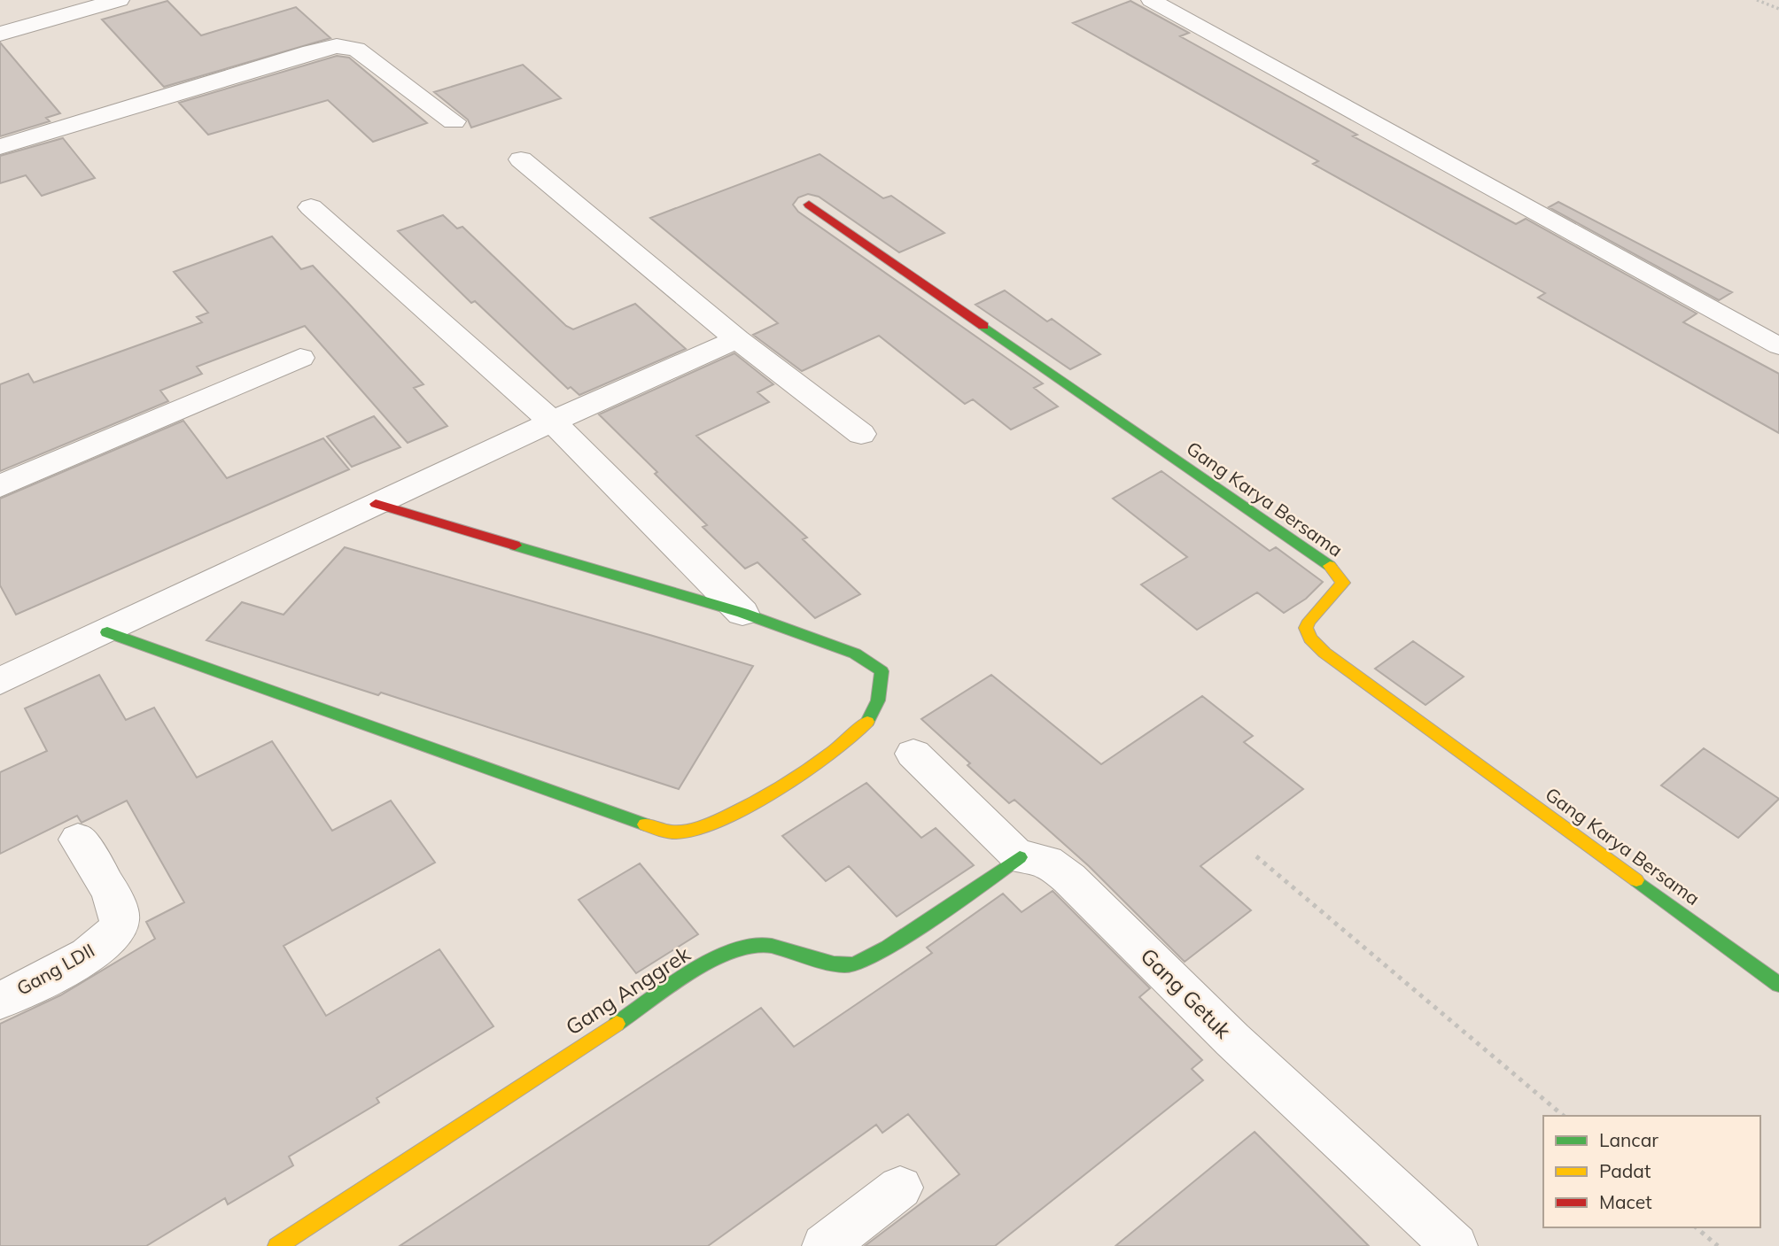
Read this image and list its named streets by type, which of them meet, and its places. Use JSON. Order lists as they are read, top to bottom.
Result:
{
  "streets": {
    "street": [
      "Gang Karya Bersama",
      "Gang LDII",
      "Gang Anggrek",
      "Gang Getuk"
    ]
  },
  "crossings": [
    ["Gang Anggrek", "Gang Getuk"]
  ],
  "legend": ["Lancar", "Padat", "Macet"]
}
